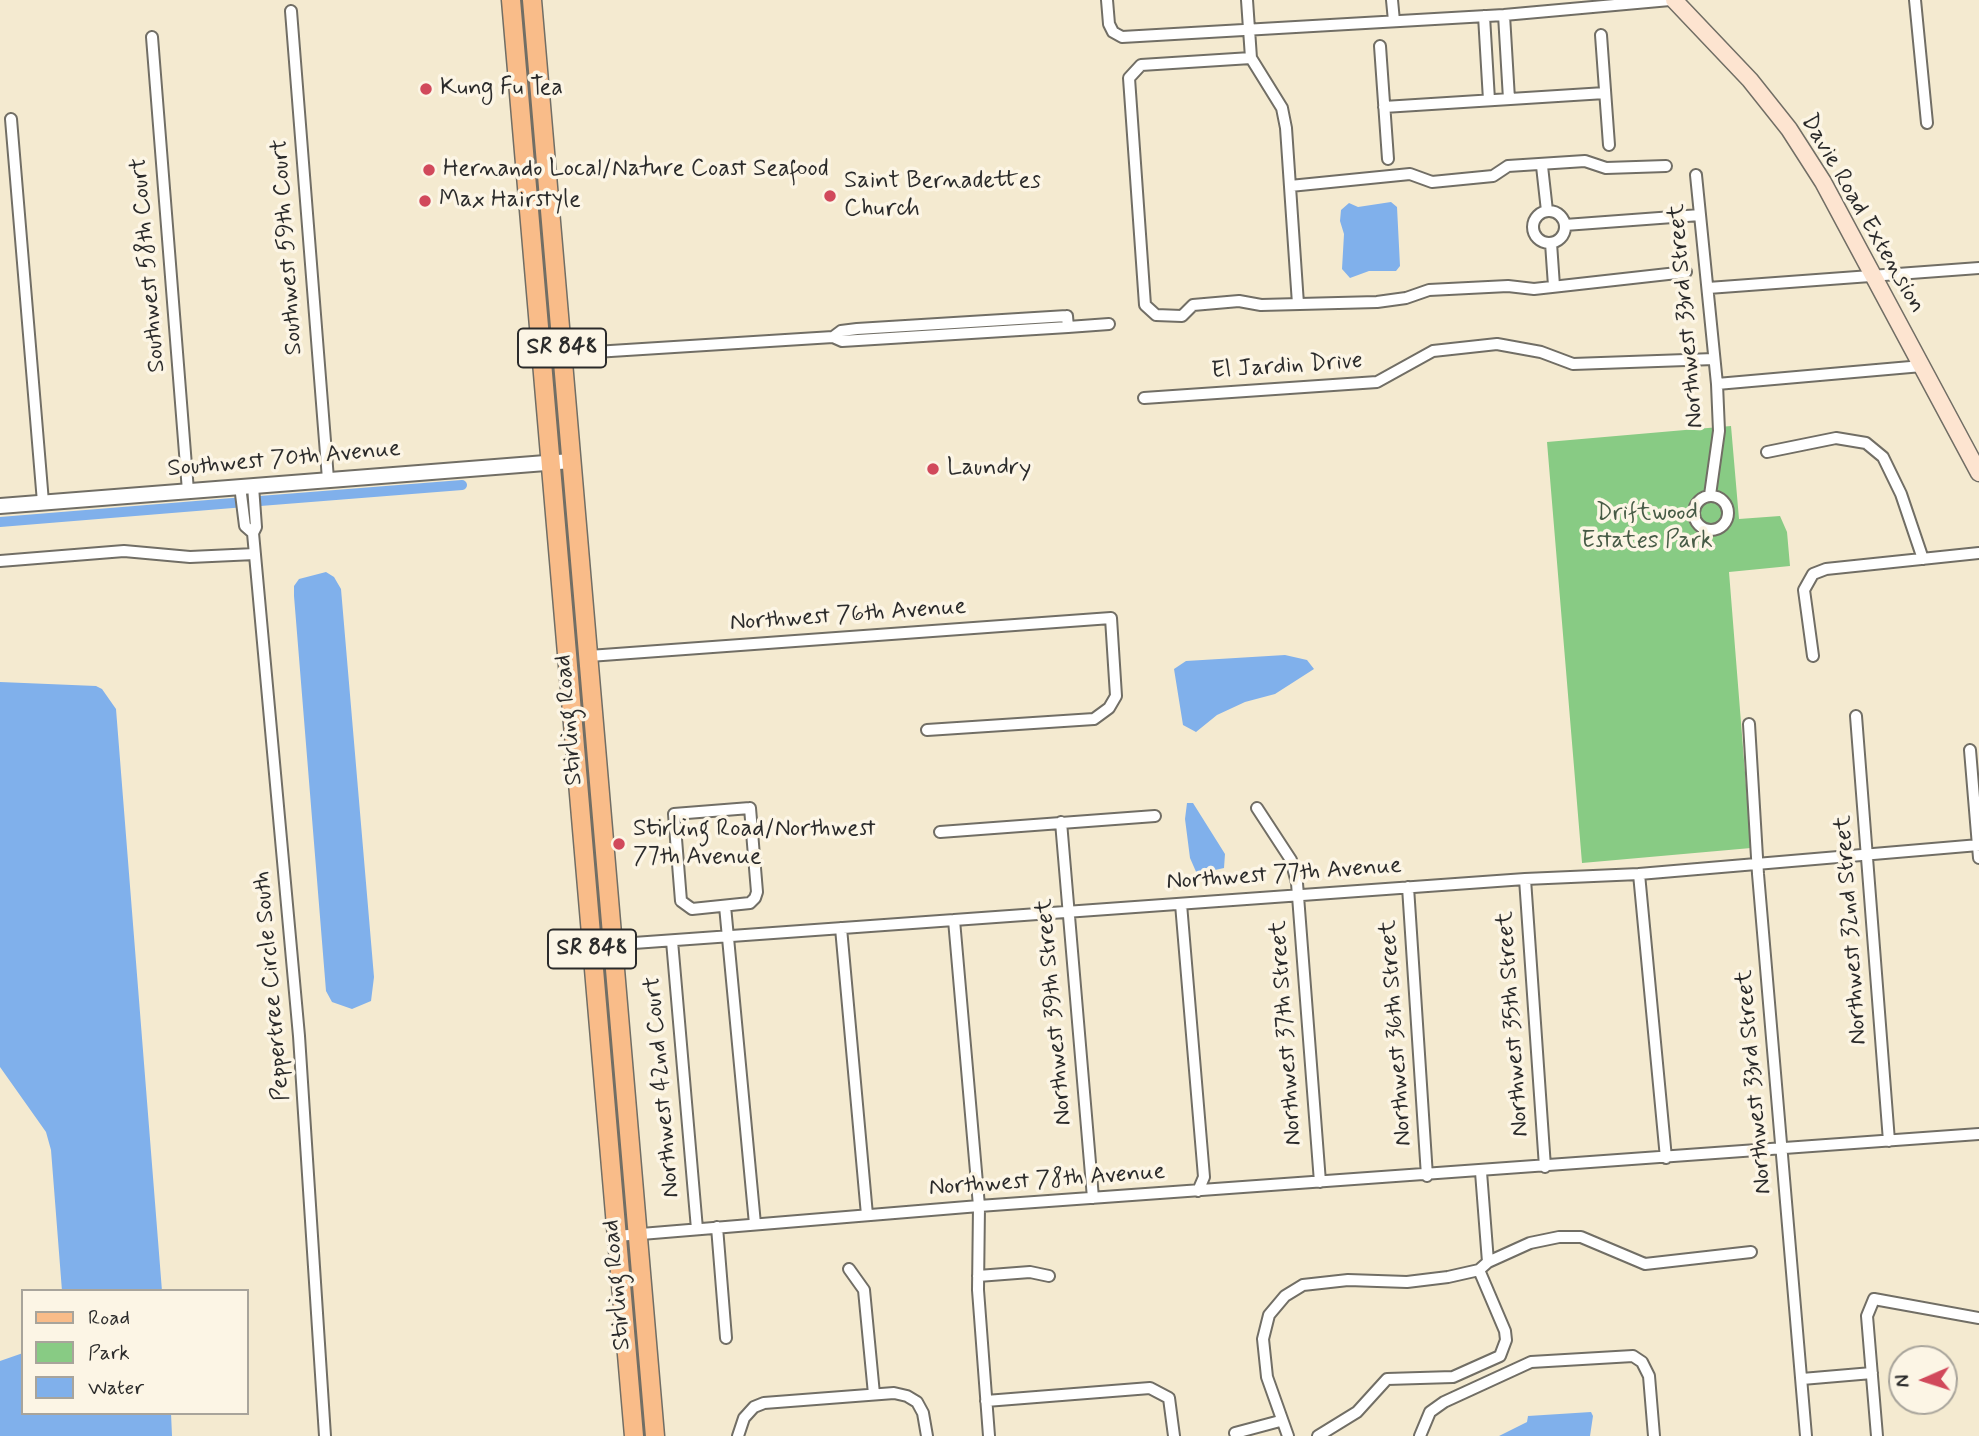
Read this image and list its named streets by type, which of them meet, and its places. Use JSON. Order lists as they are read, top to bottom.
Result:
{
  "streets": {
    "main road": ["Davie Road Extension", "SR 848", "Stirling Road"],
    "street": [
      "Southwest 59th Court",
      "Southwest 58th Court",
      "Northwest 33rd Street",
      "El Jardin Drive",
      "Southwest 70th Avenue",
      "Northwest 76th Avenue",
      "Northwest 77th Avenue",
      "Northwest 32nd Street",
      "Peppertree Circle South",
      "Northwest 39th Street",
      "Northwest 35th Street",
      "Northwest 37th Street",
      "Northwest 36th Street",
      "Northwest 42nd Court",
      "Northwest 78th Avenue"
    ]
  },
  "crossings": [
    ["Southwest 59th Court", "Southwest 70th Avenue"],
    ["Southwest 58th Court", "Southwest 70th Avenue"],
    ["Northwest 33rd Street", "El Jardin Drive"],
    ["Northwest 33rd Street", "Northwest 77th Avenue"],
    ["Northwest 33rd Street", "Northwest 78th Avenue"],
    ["Southwest 70th Avenue", "Stirling Road"],
    ["Southwest 70th Avenue", "Peppertree Circle South"],
    ["Northwest 76th Avenue", "Stirling Road"],
    ["Stirling Road", "Northwest 77th Avenue"],
    ["Stirling Road", "Northwest 78th Avenue"],
    ["Northwest 77th Avenue", "Northwest 32nd Street"],
    ["Northwest 77th Avenue", "Northwest 39th Street"],
    ["Northwest 77th Avenue", "Northwest 35th Street"],
    ["Northwest 77th Avenue", "Northwest 37th Street"],
    ["Northwest 77th Avenue", "Northwest 36th Street"],
    ["Northwest 77th Avenue", "Northwest 42nd Court"],
    ["Northwest 32nd Street", "Northwest 78th Avenue"],
    ["Northwest 39th Street", "Northwest 78th Avenue"],
    ["Northwest 35th Street", "Northwest 78th Avenue"],
    ["Northwest 37th Street", "Northwest 78th Avenue"],
    ["Northwest 36th Street", "Northwest 78th Avenue"],
    ["Northwest 42nd Court", "Northwest 78th Avenue"]
  ],
  "parks": ["Driftwood Estates Park"],
  "places": [
    "Kung Fu Tea",
    "Hernando Local/Nature Coast Seafood",
    "Saint Bernadettes Church",
    "Max Hairstyle",
    "Laundry",
    "Stirling Road/Northwest 77th Avenue"
  ],
  "legend": ["Road", "Park", "Water"],
  "north": "left"
}
